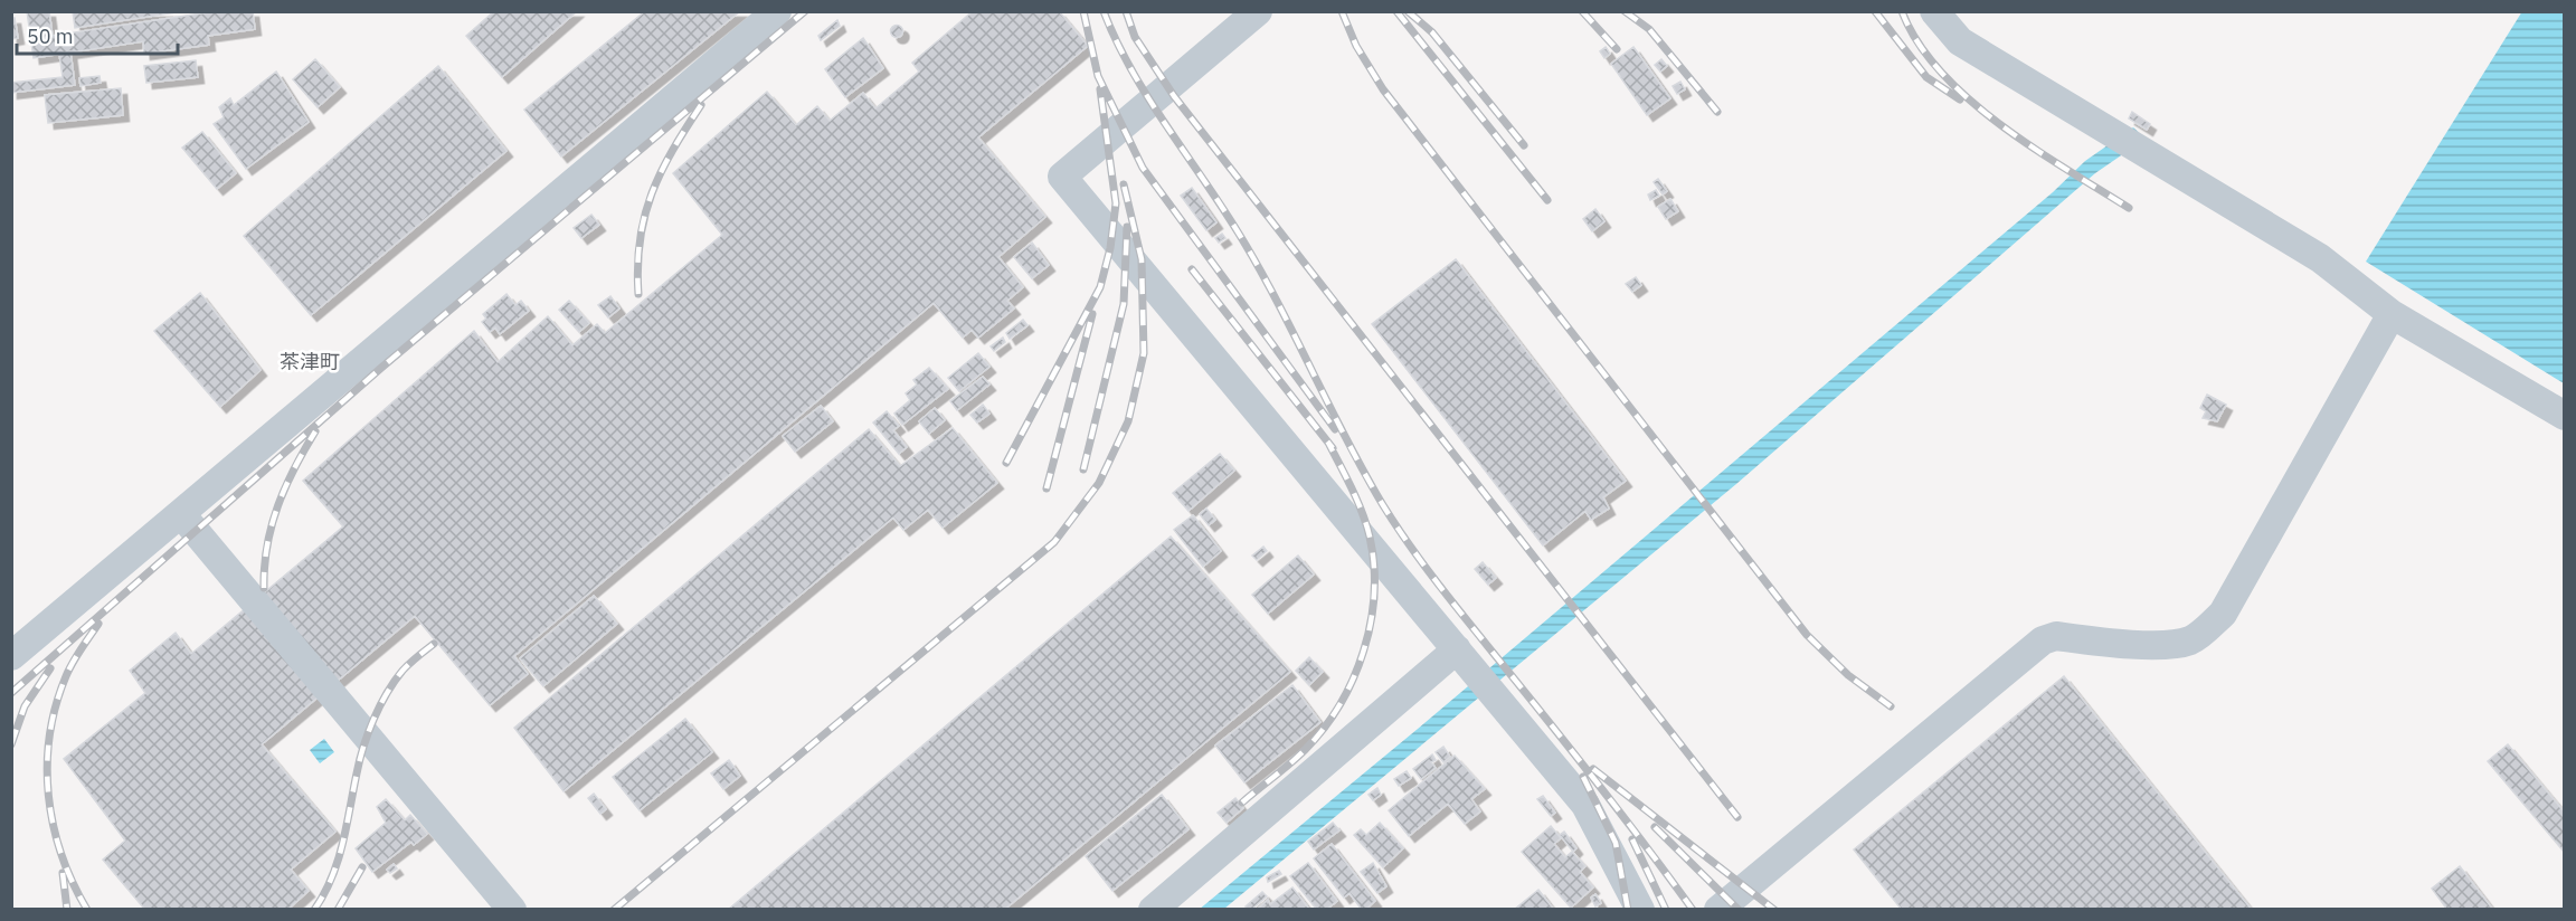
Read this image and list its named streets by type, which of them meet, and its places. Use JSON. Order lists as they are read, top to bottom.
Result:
{
  "districts": ["茶津町"],
  "scale_bar": "50 m"
}
